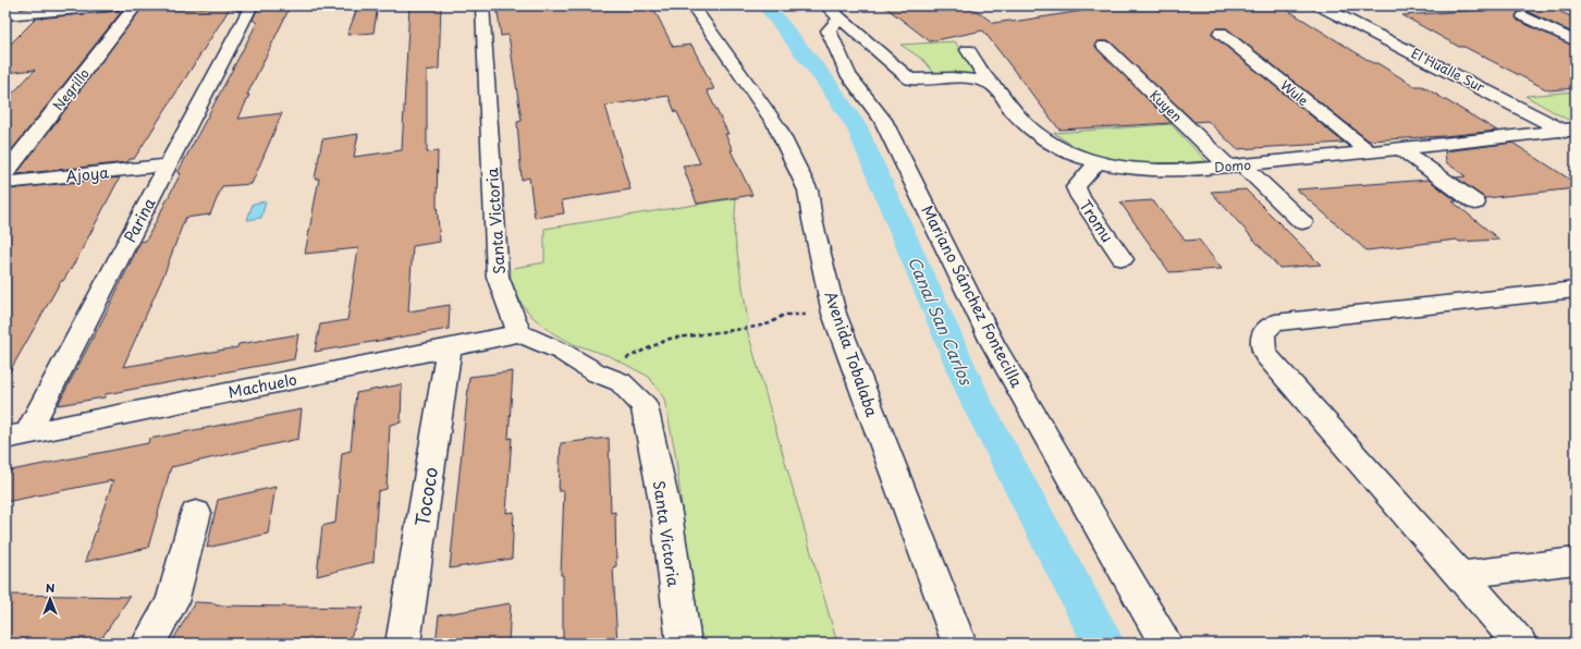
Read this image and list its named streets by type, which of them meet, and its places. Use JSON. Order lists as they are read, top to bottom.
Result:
{
  "streets": {
    "street": [
      "El Hualle Sur",
      "Negrillo",
      "Wule",
      "Kuyen",
      "Domo",
      "Ajoya",
      "Parina",
      "Santa Victoria",
      "Tromu",
      "Mariano Sánchez Fontecilla",
      "Avenida Tobalaba",
      "Machuelo",
      "Tococo"
    ]
  },
  "crossings": [
    ["El Hualle Sur", "Domo"],
    ["Wule", "Domo"],
    ["Kuyen", "Domo"],
    ["Domo", "Tromu"],
    ["Domo", "Mariano Sánchez Fontecilla"],
    ["Ajoya", "Parina"],
    ["Parina", "Machuelo"],
    ["Santa Victoria", "Machuelo"],
    ["Machuelo", "Tococo"]
  ],
  "water": ["Canal San Carlos"],
  "north": "top"
}
